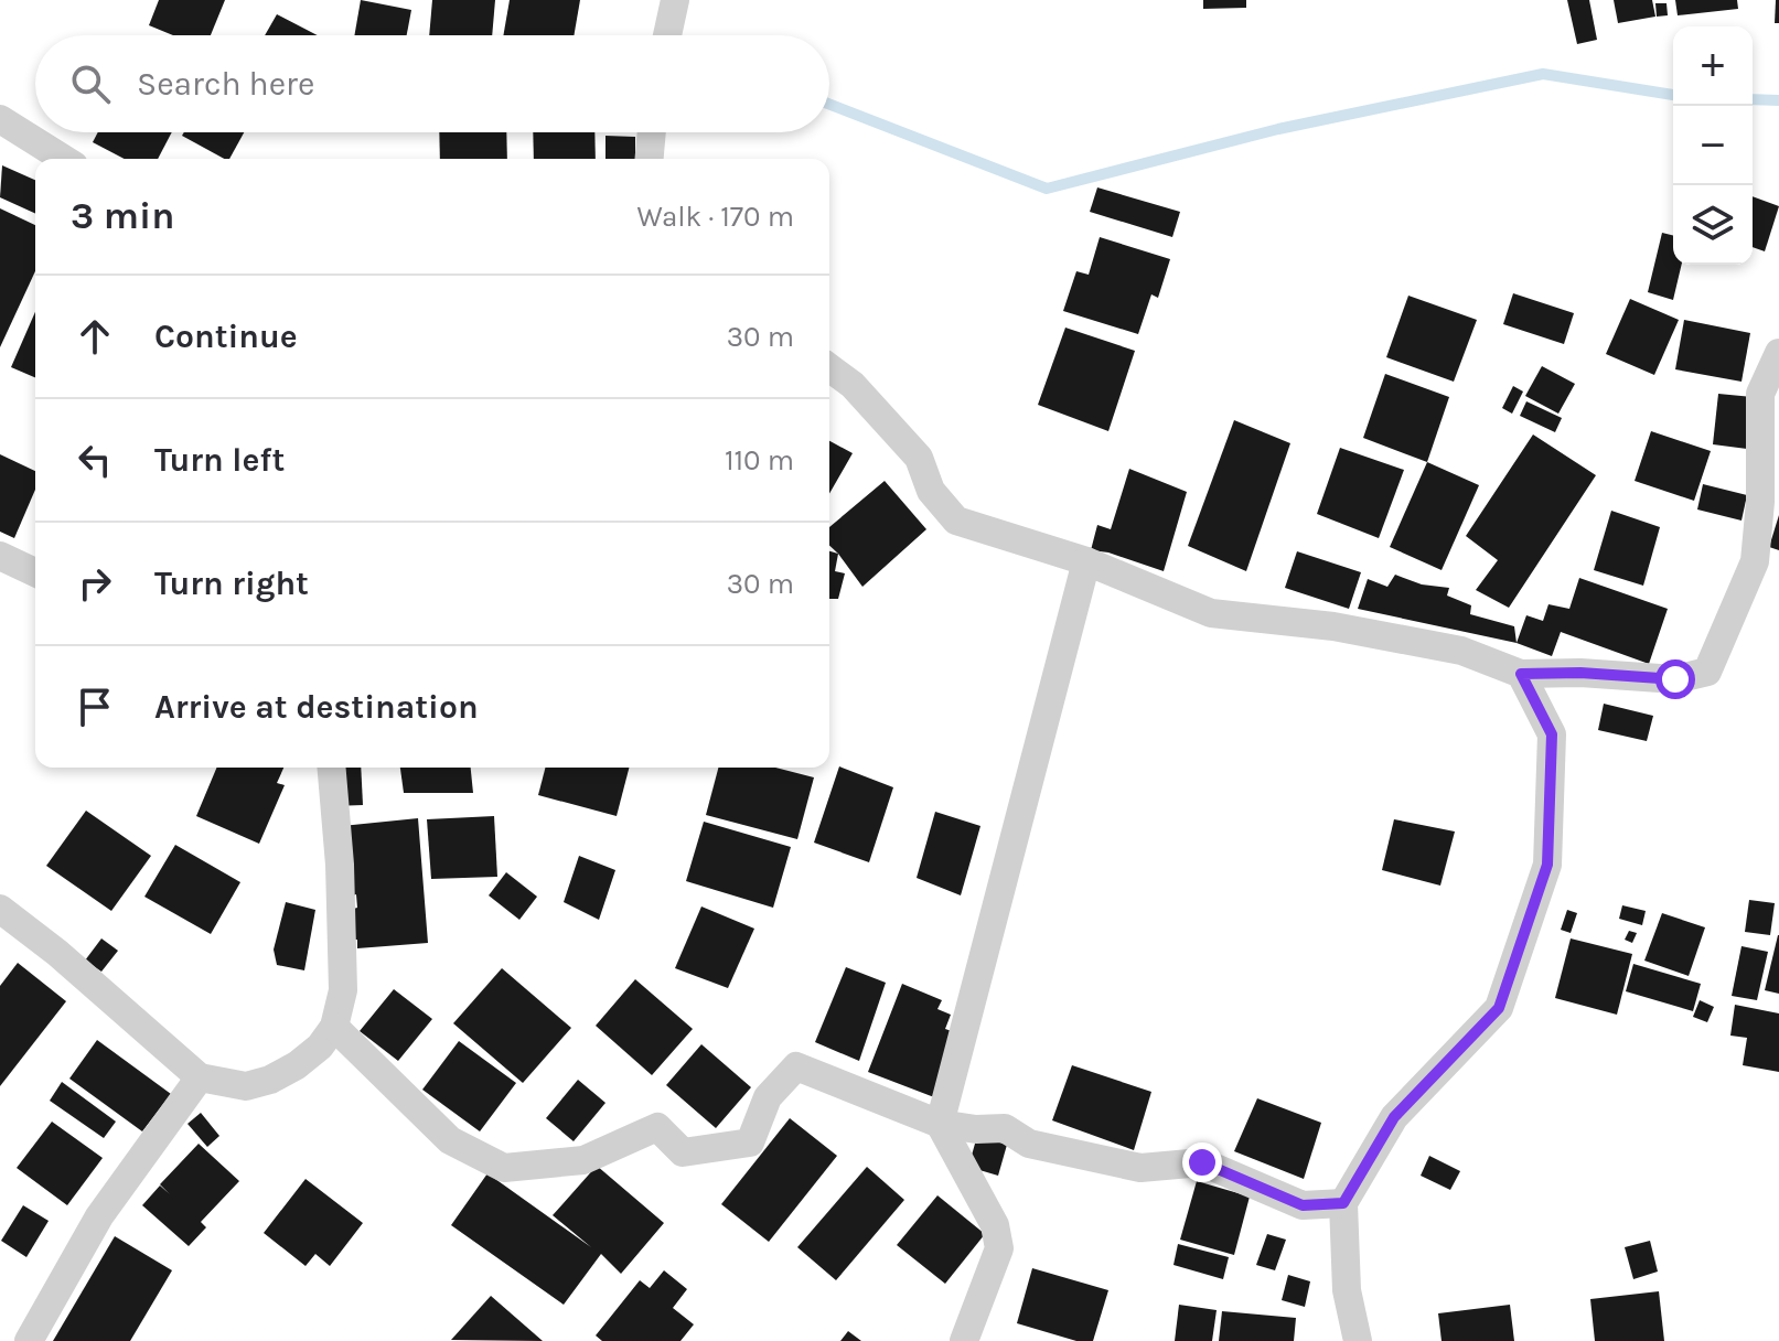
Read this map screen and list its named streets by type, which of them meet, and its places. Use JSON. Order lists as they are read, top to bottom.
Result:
{
  "page": {
    "map_buttons": ["+", "−"],
    "search": "Search here",
    "heading": ["3 min", "Walk · 170 m"],
    "list": [
      ["Continue", "30 m"],
      ["Turn left", "110 m"],
      ["Turn right", "30 m"],
      "Arrive at destination"
    ]
  }
}
